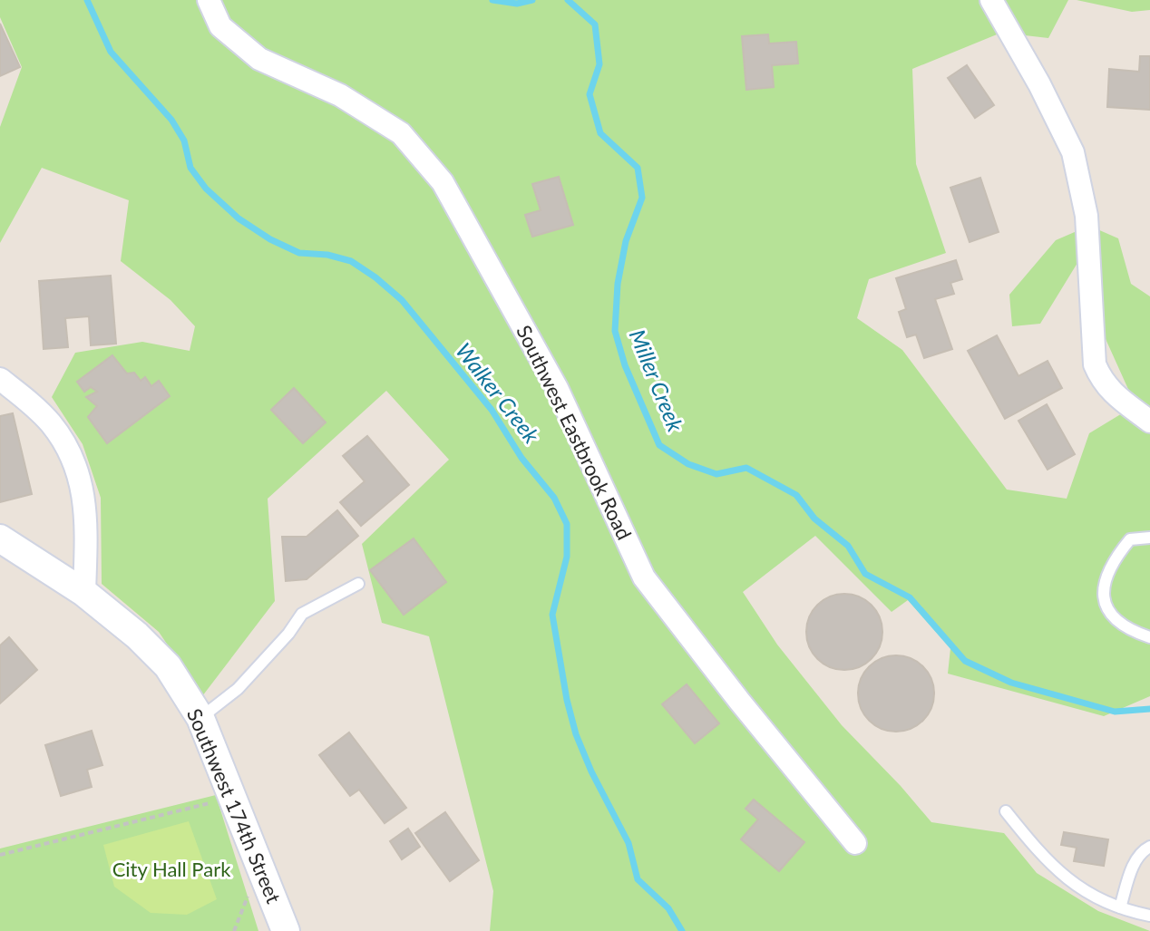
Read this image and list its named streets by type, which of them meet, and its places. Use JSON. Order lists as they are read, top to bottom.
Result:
{
  "streets": {
    "street": ["Southwest Eastbrook Road", "Southwest 174th Street"]
  },
  "water": ["Miller Creek", "Walker Creek"],
  "parks": ["City Hall Park"]
}
